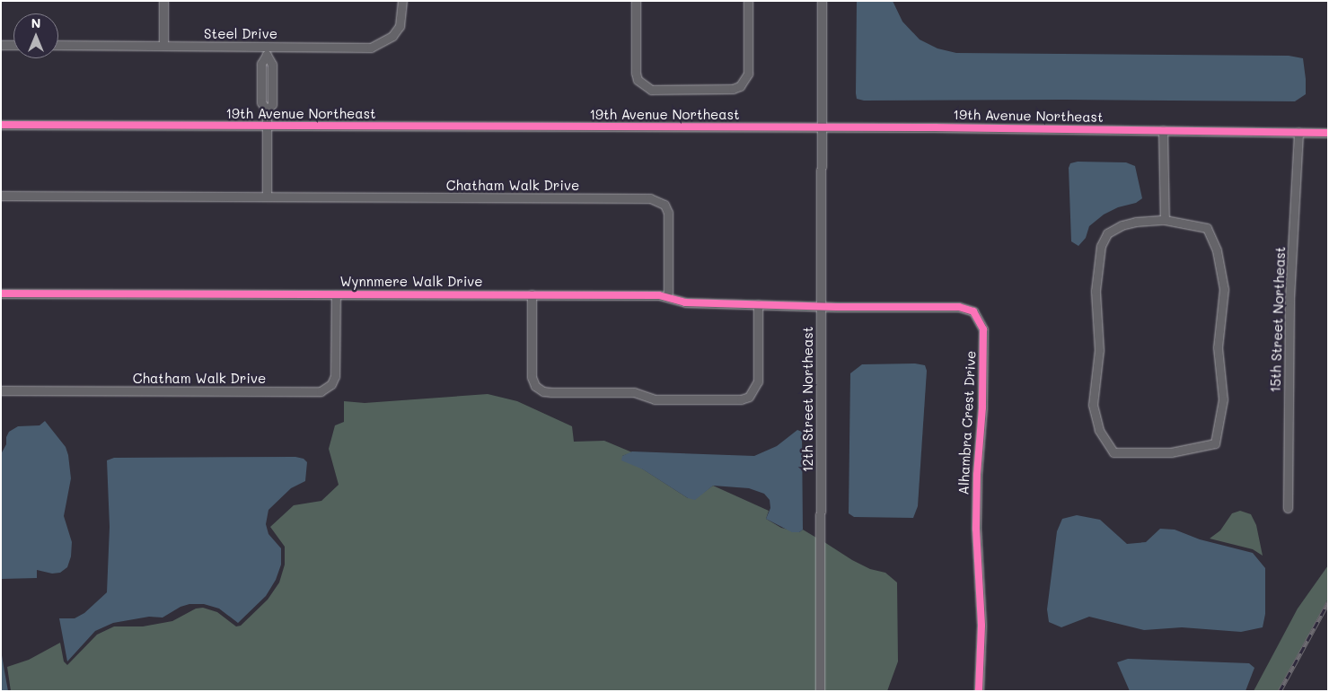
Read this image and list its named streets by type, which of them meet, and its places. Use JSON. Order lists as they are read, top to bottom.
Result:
{
  "streets": {
    "street": [
      "Steel Drive",
      "19th Avenue Northeast",
      "Chatham Walk Drive",
      "Wynnmere Walk Drive",
      "15th Street Northeast",
      "12th Street Northeast",
      "Alhambra Crest Drive"
    ]
  },
  "crossings": [
    ["19th Avenue Northeast", "15th Street Northeast"],
    ["19th Avenue Northeast", "12th Street Northeast"],
    ["Chatham Walk Drive", "Wynnmere Walk Drive"],
    ["Wynnmere Walk Drive", "12th Street Northeast"],
    ["Wynnmere Walk Drive", "Alhambra Crest Drive"],
    ["12th Street Northeast", "Alhambra Crest Drive"]
  ],
  "north": "top"
}
